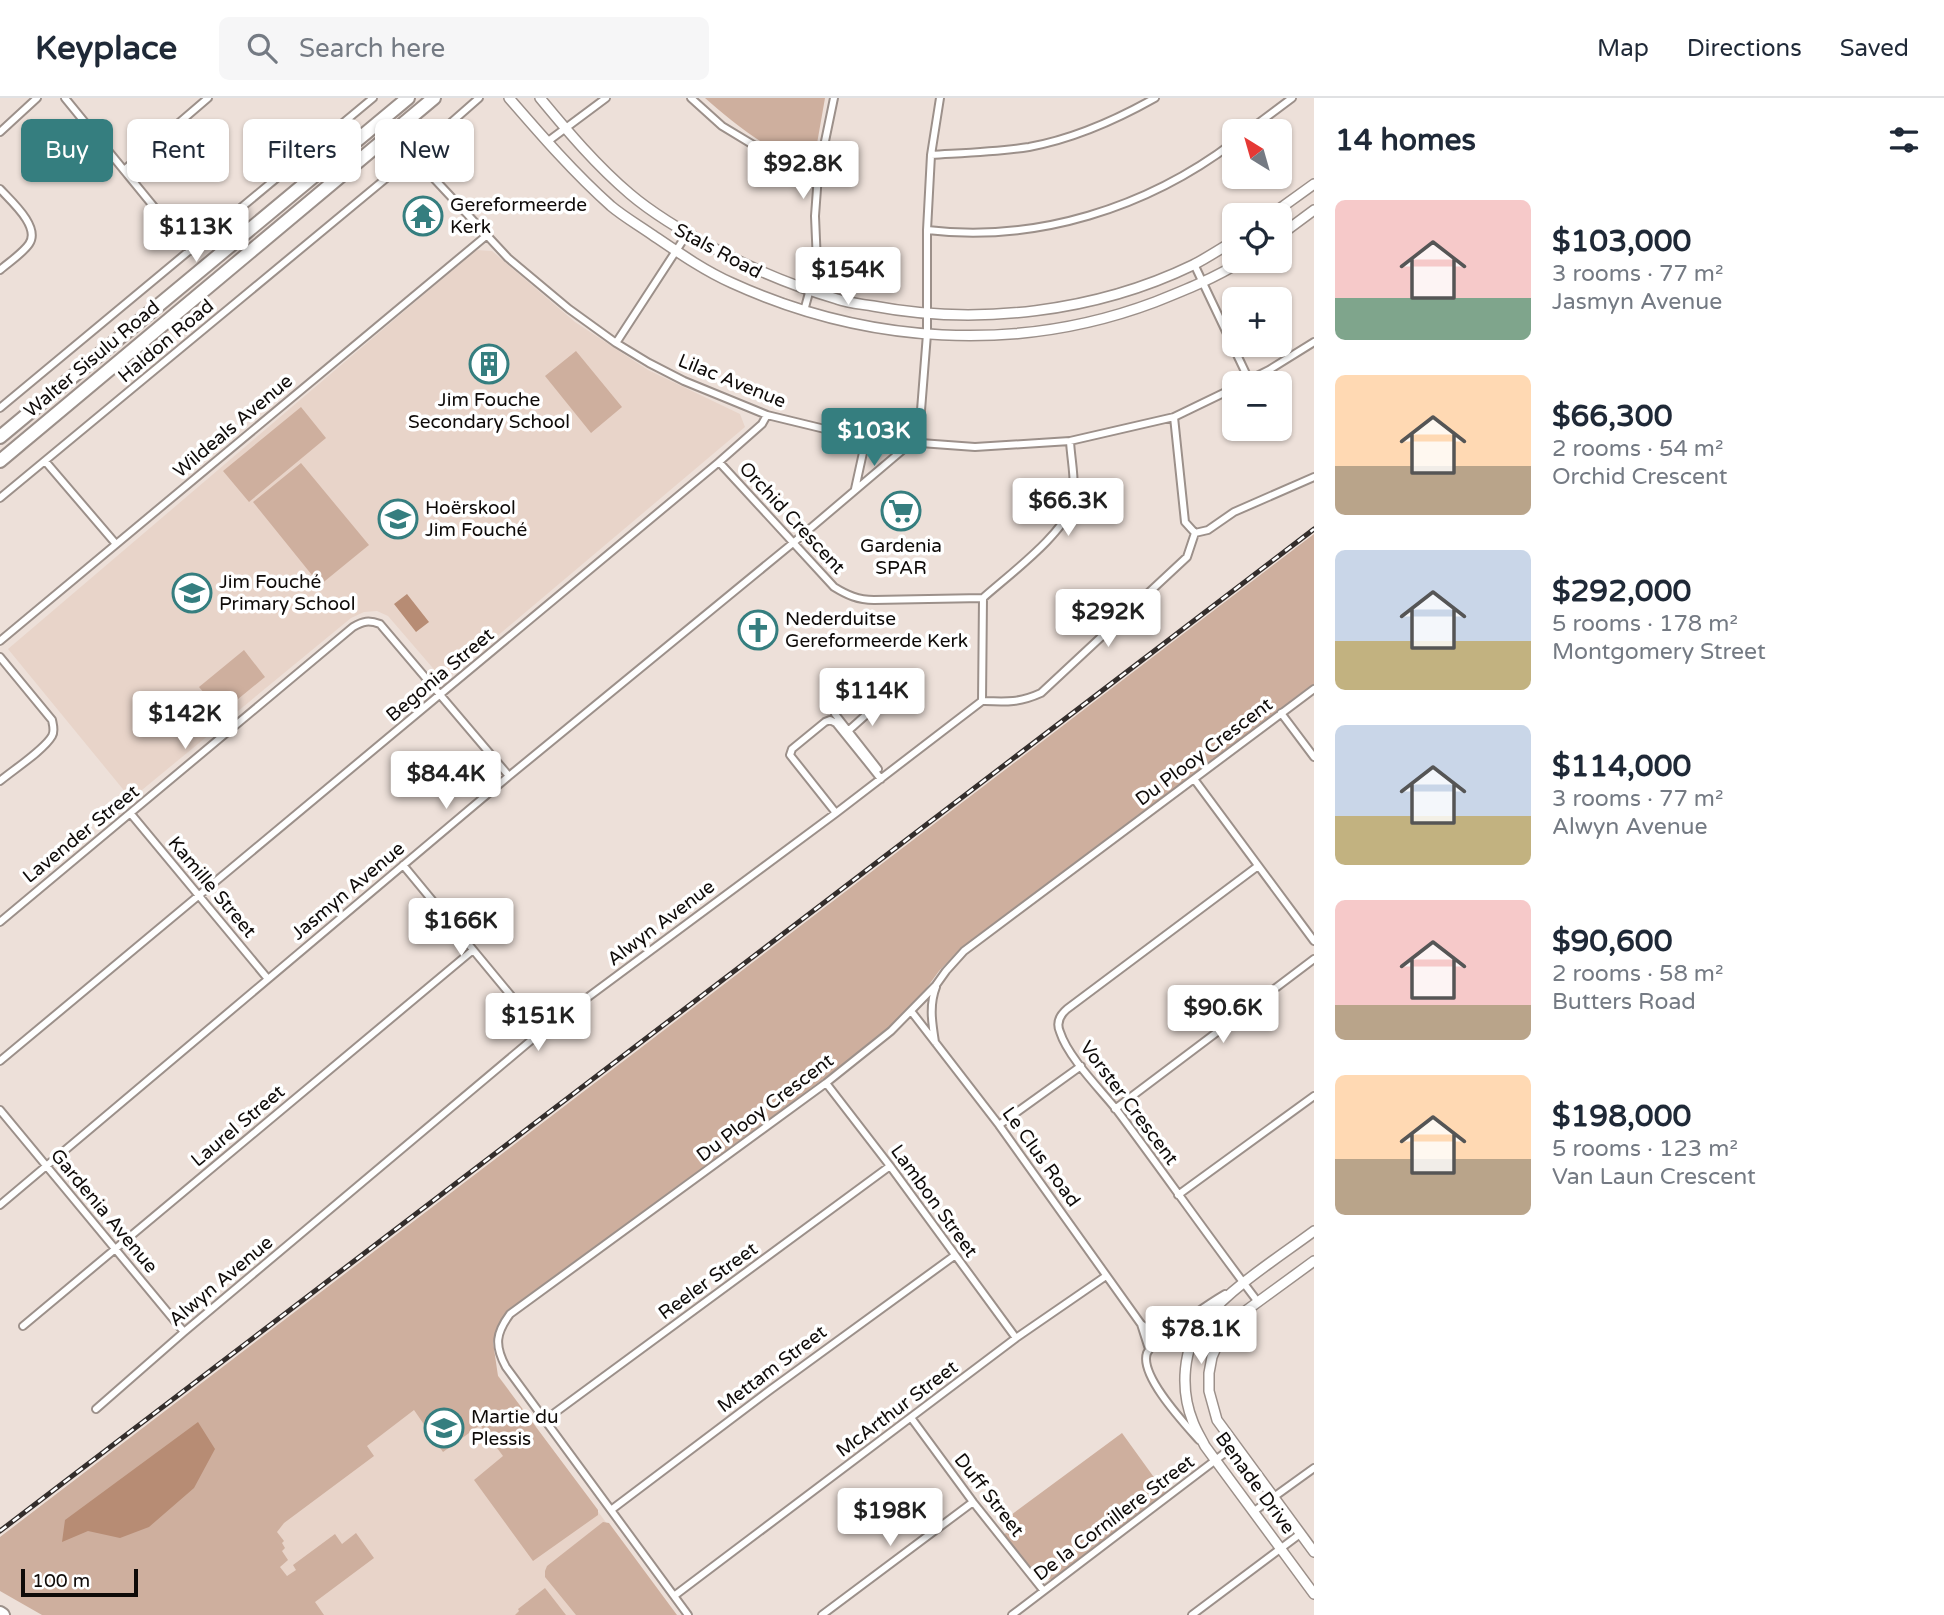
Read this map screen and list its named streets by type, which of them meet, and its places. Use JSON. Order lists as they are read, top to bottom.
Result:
{
  "streets": {
    "highway": ["Walter Sisulu Road"],
    "street": [
      "Stals Road",
      "Haldon Road",
      "Lilac Avenue",
      "Wildeals Avenue",
      "Orchid Crescent",
      "Begonia Street",
      "Du Plooy Crescent",
      "Lavender Street",
      "Kamille Street",
      "Jasmyn Avenue",
      "Alwyn Avenue",
      "Vorster Crescent",
      "Laurel Street",
      "Le Clus Road",
      "Lambon Street",
      "Gardenia Avenue",
      "Reeler Street",
      "Mettam Street",
      "McArthur Street",
      "Benade Drive",
      "Duff Street",
      "De la Cornillere Street"
    ]
  },
  "crossings": [
    ["Lilac Avenue", "Wildeals Avenue"],
    ["Lilac Avenue", "Begonia Street"],
    ["Lilac Avenue", "Jasmyn Avenue"],
    ["Orchid Crescent", "Begonia Street"],
    ["Orchid Crescent", "Jasmyn Avenue"],
    ["Begonia Street", "Lavender Street"],
    ["Begonia Street", "Kamille Street"],
    ["Du Plooy Crescent", "Le Clus Road"],
    ["Du Plooy Crescent", "Lambon Street"],
    ["Du Plooy Crescent", "Reeler Street"],
    ["Du Plooy Crescent", "Mettam Street"],
    ["Du Plooy Crescent", "McArthur Street"],
    ["Lavender Street", "Kamille Street"],
    ["Kamille Street", "Jasmyn Avenue"],
    ["Jasmyn Avenue", "Gardenia Avenue"],
    ["Alwyn Avenue", "Gardenia Avenue"],
    ["Vorster Crescent", "Benade Drive"],
    ["Laurel Street", "Gardenia Avenue"],
    ["Le Clus Road", "McArthur Street"],
    ["Le Clus Road", "Benade Drive"],
    ["Lambon Street", "Reeler Street"],
    ["Lambon Street", "Mettam Street"],
    ["Lambon Street", "McArthur Street"],
    ["McArthur Street", "Duff Street"],
    ["Benade Drive", "De la Cornillere Street"],
    ["Duff Street", "De la Cornillere Street"]
  ],
  "places": {
    "temple": ["Gereformeerde Kerk"],
    "building": ["Jim Fouche Secondary School"],
    "supermarket": ["Gardenia SPAR"],
    "school or university": ["Hoërskool Jim Fouché", "Jim Fouché Primary School", "Martie du Plessis"],
    "church": ["Nederduitse Gereformeerde Kerk"]
  },
  "scale_bar": "100 m",
  "north": "top left",
  "page": {
    "header": "Keyplace",
    "search": "Search here",
    "nav": ["Map", "Directions", "Saved"],
    "heading": "14 homes",
    "map_buttons": ["+", "−"],
    "chip": [
      "Buy",
      "Rent",
      "Filters",
      "New"
    ],
    "price": [
      "$92.8K",
      "$113K",
      "$154K",
      "$103K",
      "$66.3K",
      "$292K",
      "$114K",
      "$142K",
      "$84.4K",
      "$166K",
      "$90.6K",
      "$151K",
      "$78.1K",
      "$198K"
    ],
    "list": [
      {
        "name": "$103,000",
        "note": "3 rooms · 77 m² · Jasmyn Avenue"
      },
      {
        "name": "$66,300",
        "note": "2 rooms · 54 m² · Orchid Crescent"
      },
      {
        "name": "$292,000",
        "note": "5 rooms · 178 m² · Montgomery Street"
      },
      {
        "name": "$114,000",
        "note": "3 rooms · 77 m² · Alwyn Avenue"
      },
      {
        "name": "$90,600",
        "note": "2 rooms · 58 m² · Butters Road"
      },
      {
        "name": "$198,000",
        "note": "5 rooms · 123 m² · Van Laun Crescent"
      }
    ],
    "scale": "100 m"
  }
}
